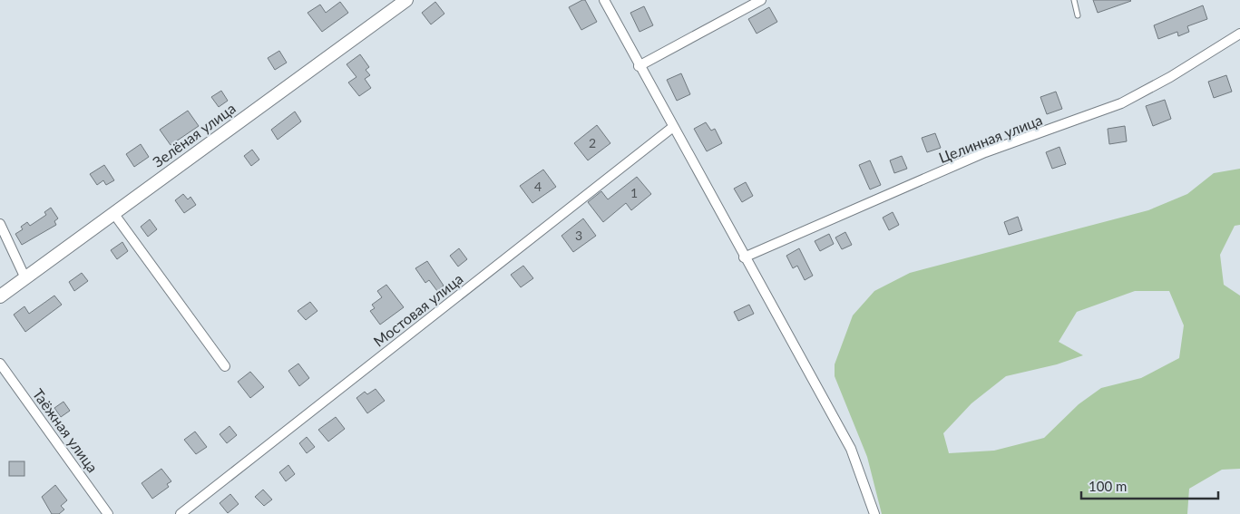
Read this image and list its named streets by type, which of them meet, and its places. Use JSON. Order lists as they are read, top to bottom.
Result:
{
  "streets": {
    "main road": ["Зелёная улица"],
    "street": ["Целинная улица", "Мостовая улица", "Таёжная улица"]
  },
  "house_numbers": [
    "2",
    "4",
    "1",
    "3"
  ],
  "scale_bar": "100 m"
}
